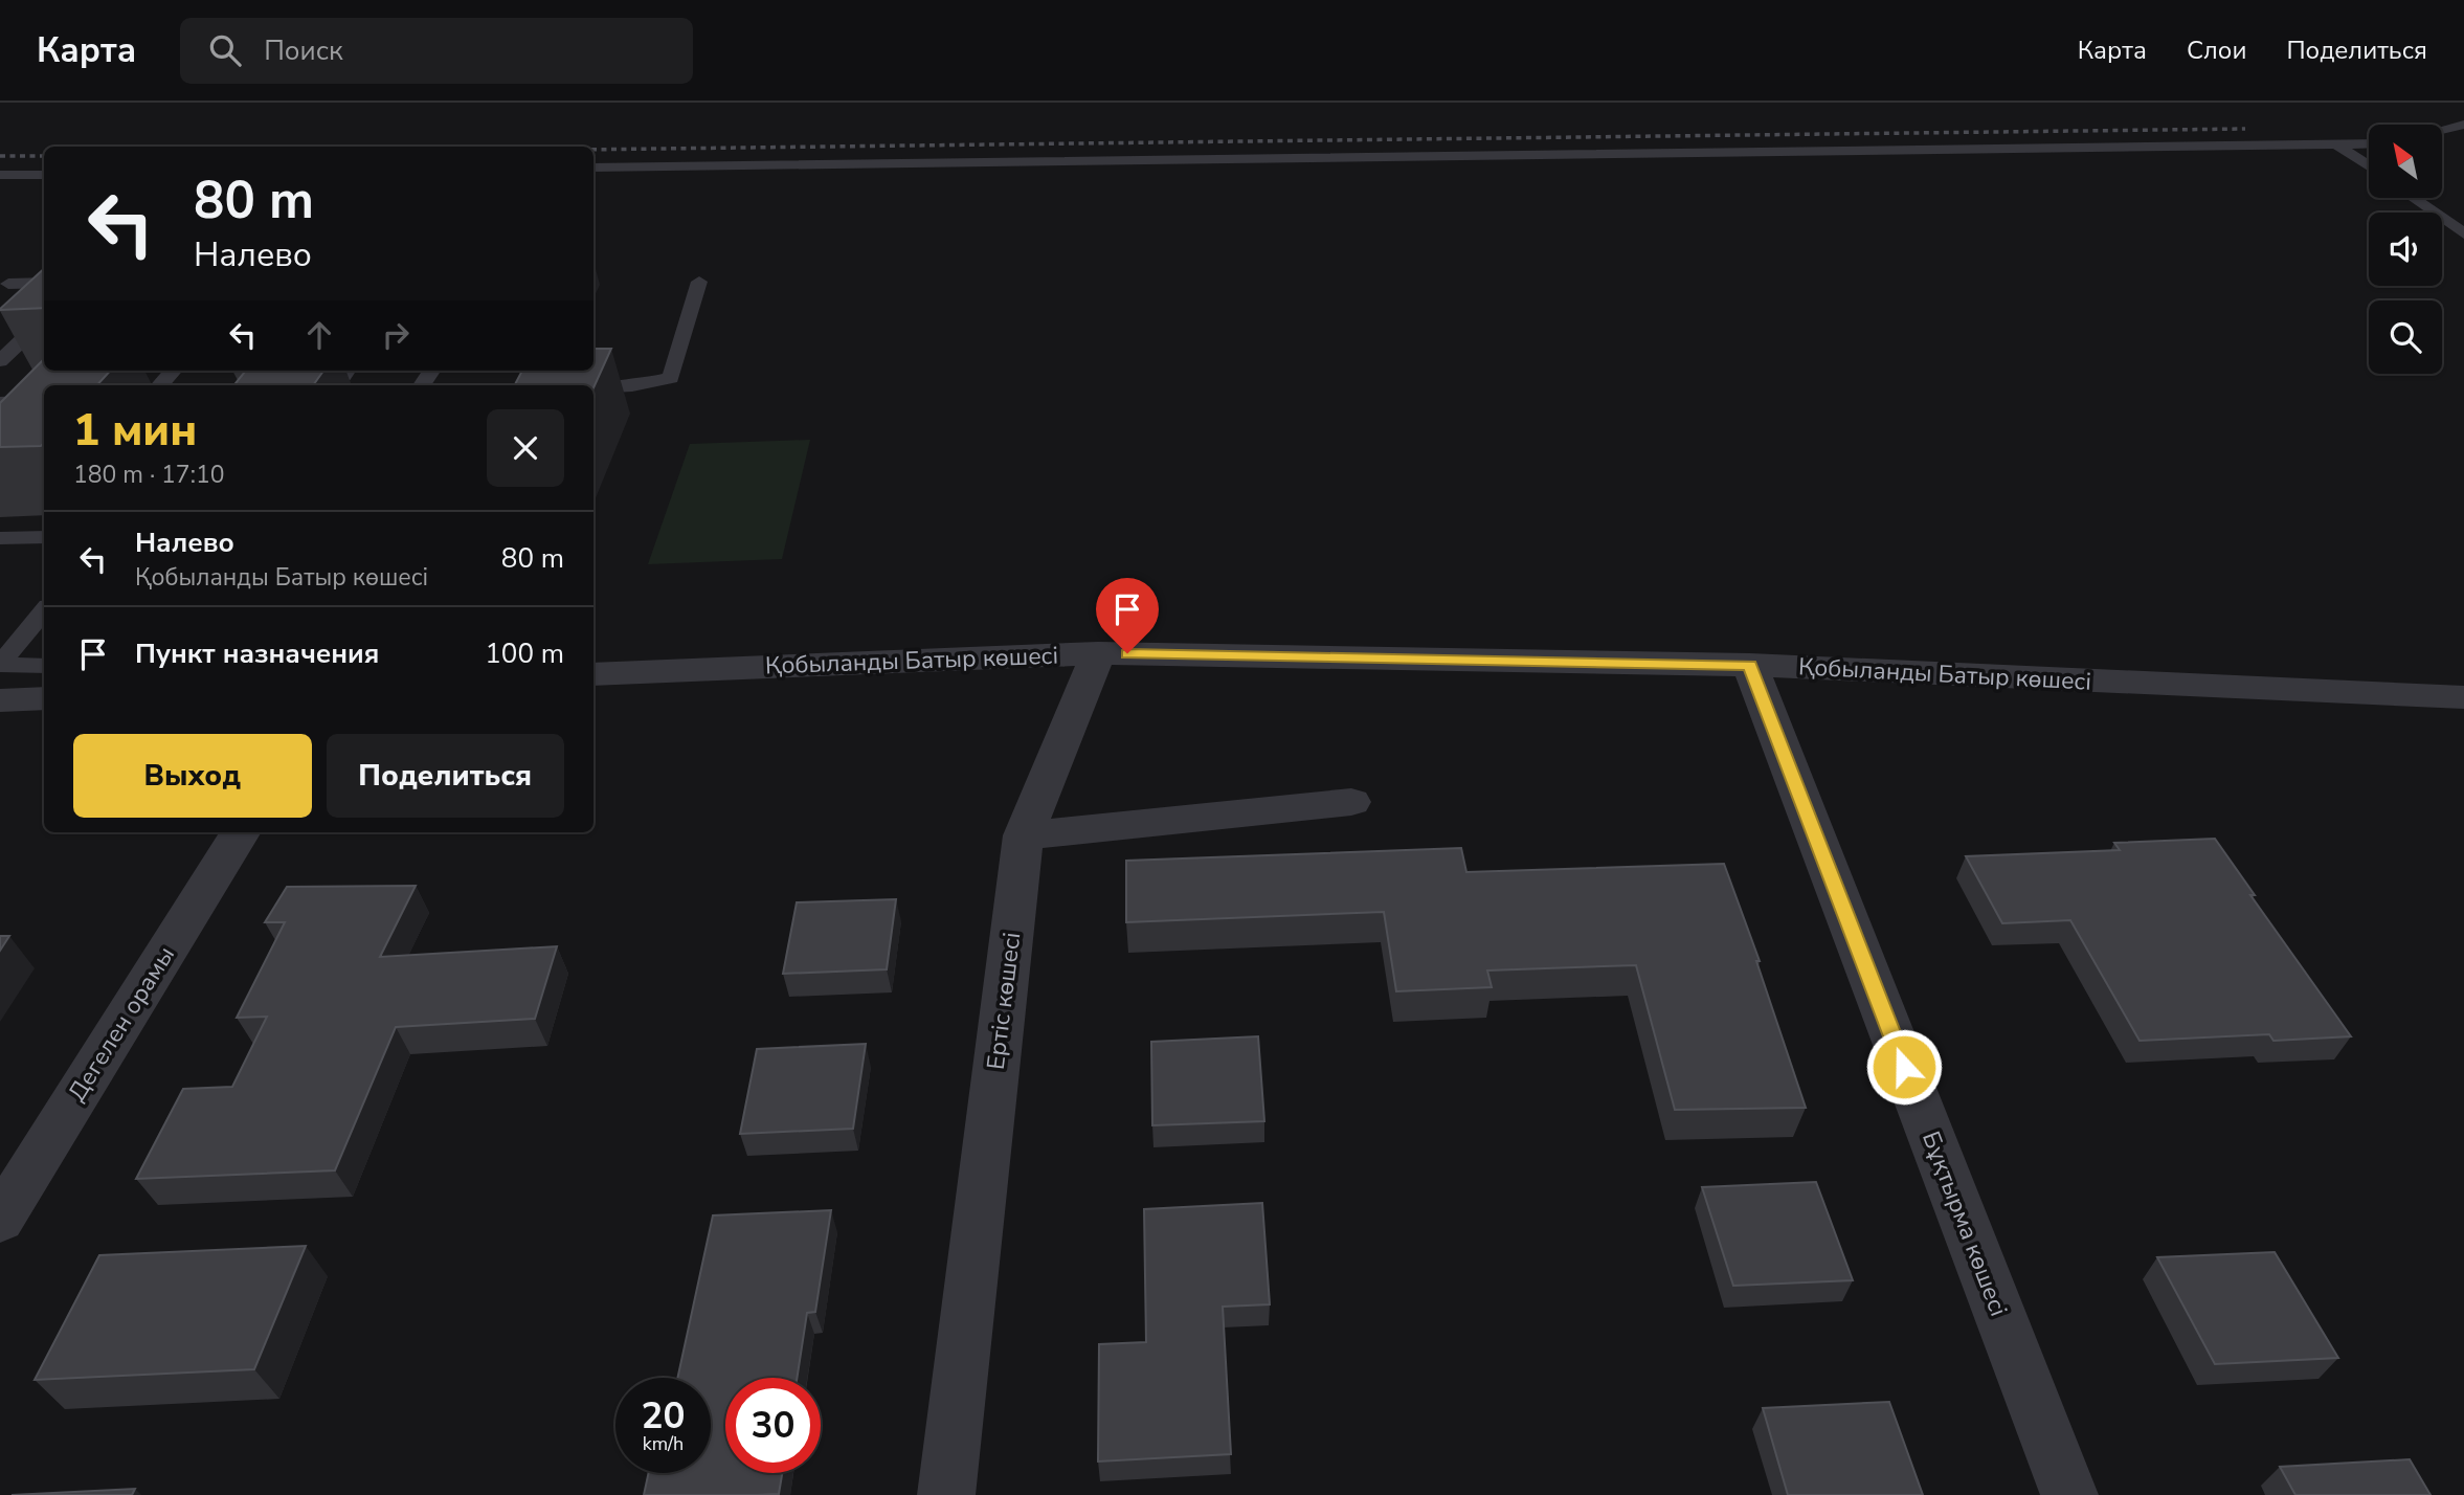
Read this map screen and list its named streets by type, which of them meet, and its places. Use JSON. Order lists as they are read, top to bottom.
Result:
{
  "streets": {
    "street": [
      "Қобыланды Батыр көшесі",
      "Ертіс көшесі",
      "Дегелен орамы",
      "Бұқтырма көшесі"
    ]
  },
  "crossings": [
    ["Қобыланды Батыр көшесі", "Ертіс көшесі"],
    ["Қобыланды Батыр көшесі", "Бұқтырма көшесі"]
  ],
  "north": "top left",
  "page": {
    "header": "Карта",
    "search": "Поиск",
    "nav": ["Карта", "Слои", "Поделиться"],
    "turn": ["80 m", "Налево"],
    "heading": ["1 мин", "180 m · 17:10"],
    "list": [
      {
        "name": "Налево",
        "note": "Қобыланды Батыр көшесі",
        "value": "80 m"
      },
      {
        "name": "Пункт назначения",
        "value": "100 m"
      }
    ],
    "buttons": ["Выход", "Поделиться"],
    "speed": "20 km/h",
    "limit": "30"
  }
}
